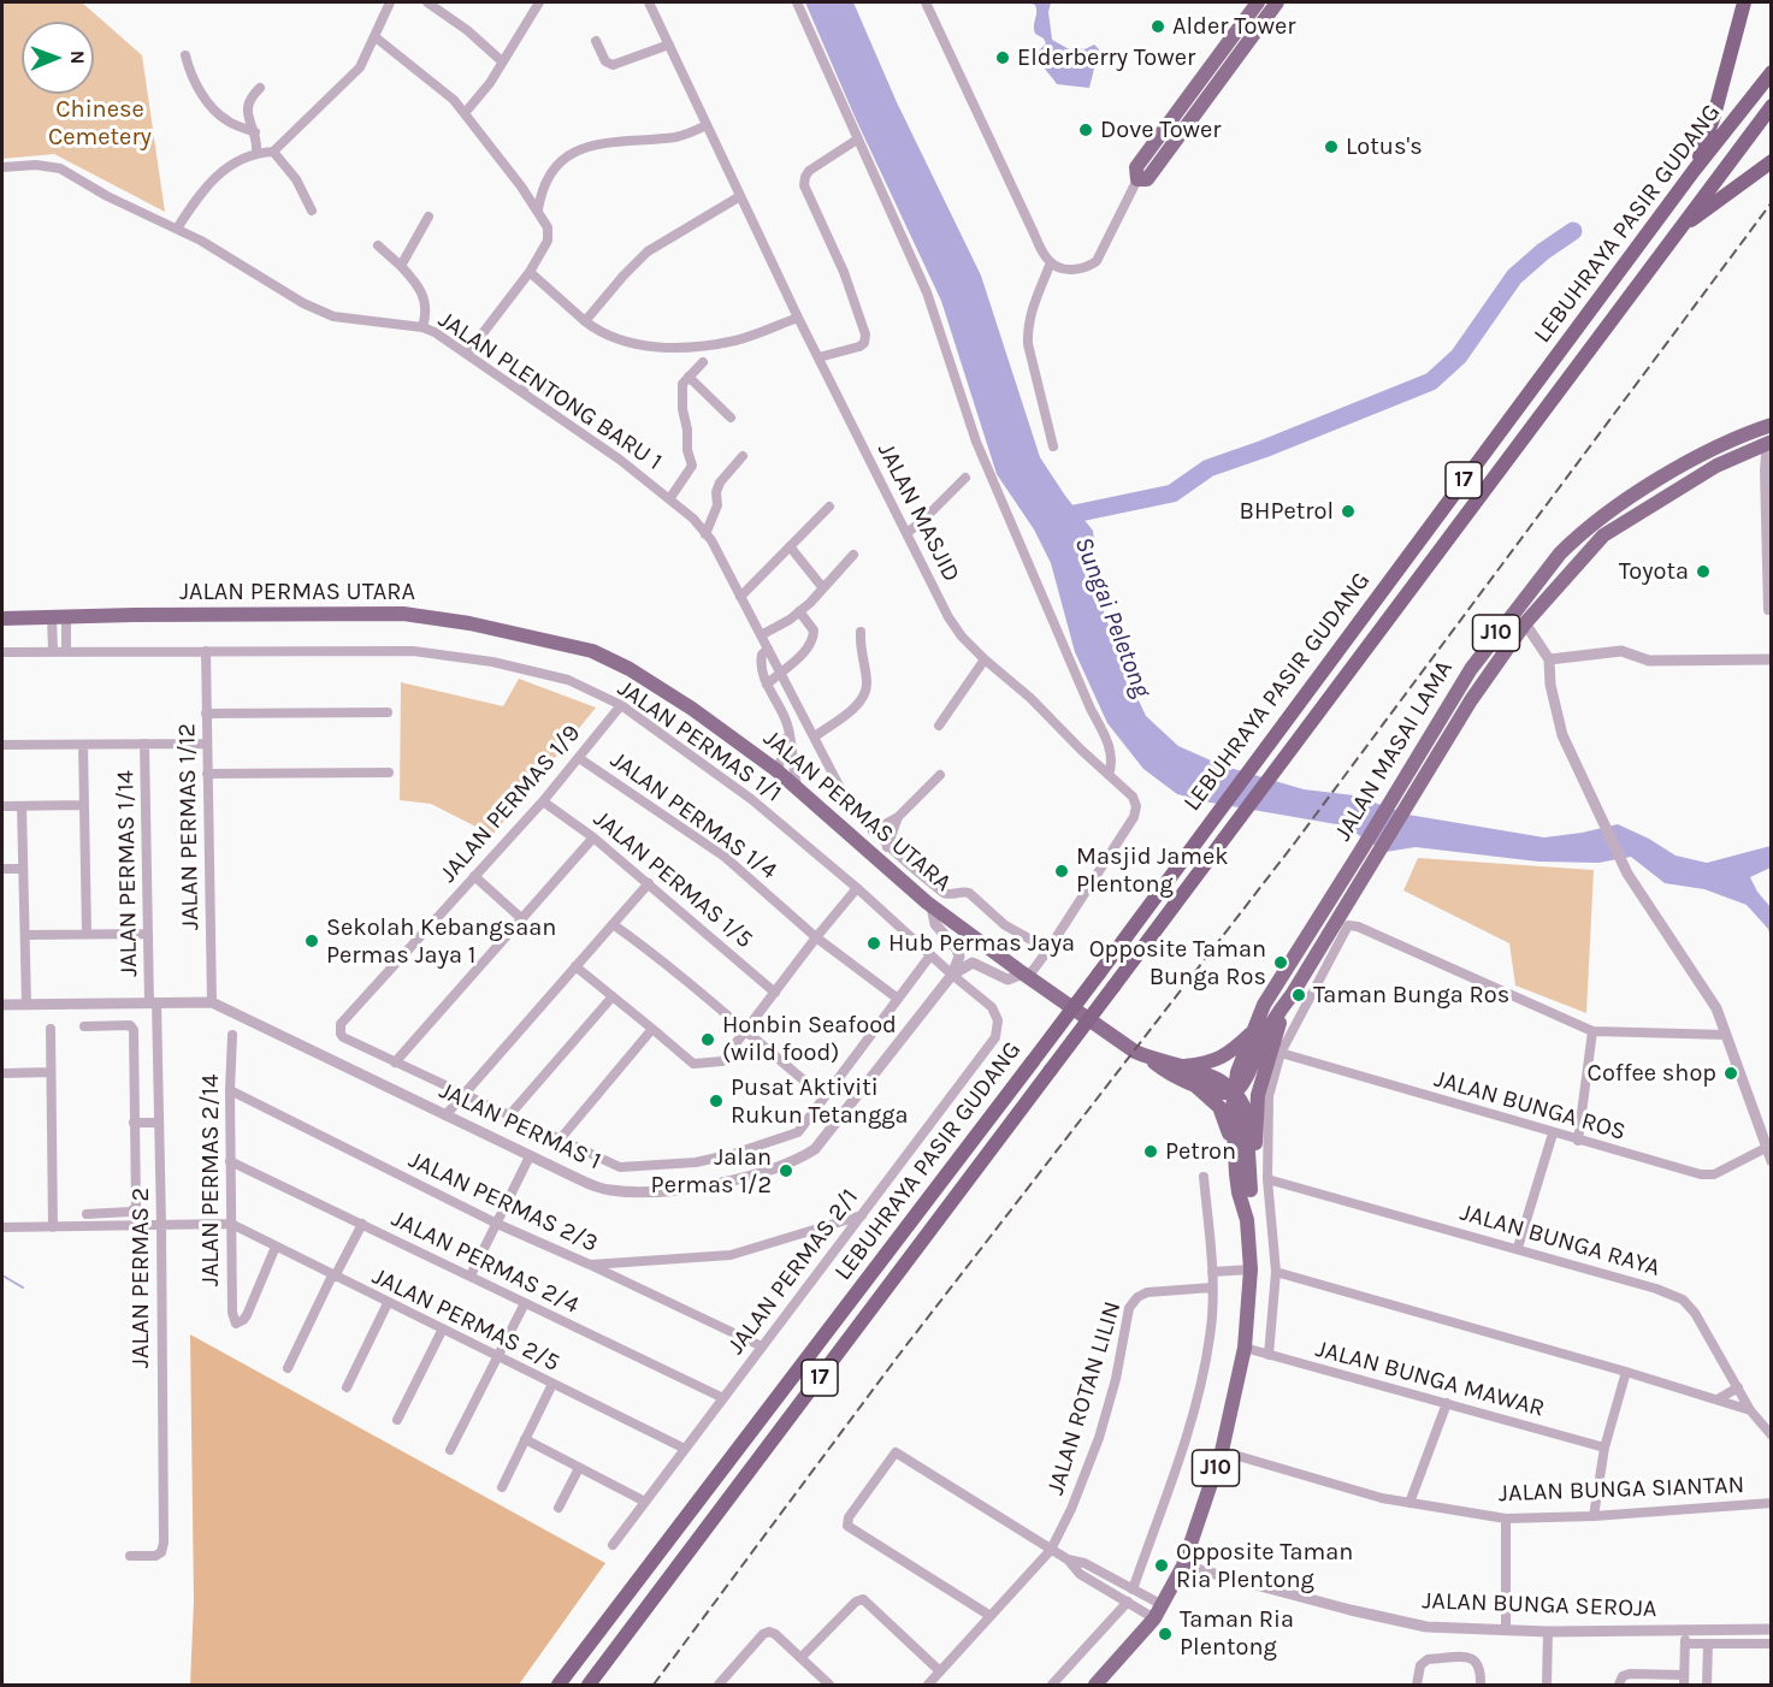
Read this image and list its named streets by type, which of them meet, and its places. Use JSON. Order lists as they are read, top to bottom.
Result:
{
  "streets": {
    "highway": ["LEBUHRAYA PASIR GUDANG", "17"],
    "main road": ["JALAN PERMAS UTARA", "J10", "JALAN MASAI LAMA"],
    "street": [
      "JALAN PLENTONG BARU 1",
      "JALAN MASJID",
      "JALAN PERMAS 1/1",
      "JALAN PERMAS 1/9",
      "JALAN PERMAS 1/4",
      "JALAN PERMAS 1/12",
      "JALAN PERMAS 1/14",
      "JALAN PERMAS 1/5",
      "JALAN BUNGA ROS",
      "JALAN PERMAS 1",
      "JALAN PERMAS 2/14",
      "JALAN PERMAS 2/3",
      "JALAN BUNGA RAYA",
      "JALAN PERMAS 2/4",
      "JALAN PERMAS 2/1",
      "JALAN PERMAS 2",
      "JALAN PERMAS 2/5",
      "JALAN BUNGA MAWAR",
      "JALAN ROTAN LILIN",
      "JALAN BUNGA SIANTAN",
      "JALAN BUNGA SEROJA"
    ]
  },
  "crossings": [
    ["JALAN PLENTONG BARU 1", "JALAN MASJID"],
    ["JALAN MASJID", "JALAN PERMAS UTARA"],
    ["JALAN PERMAS UTARA", "JALAN MASAI LAMA"],
    ["JALAN PERMAS 1/1", "JALAN PERMAS 1/9"],
    ["JALAN PERMAS 1/1", "JALAN PERMAS 1/12"],
    ["JALAN PERMAS 1/1", "JALAN PERMAS 1"],
    ["JALAN PERMAS 1/1", "JALAN PERMAS 2/1"],
    ["JALAN MASAI LAMA", "JALAN BUNGA MAWAR"],
    ["JALAN MASAI LAMA", "JALAN BUNGA SIANTAN"],
    ["JALAN MASAI LAMA", "JALAN BUNGA SEROJA"],
    ["JALAN PERMAS 1/9", "JALAN PERMAS 1/4"],
    ["JALAN PERMAS 1/9", "JALAN PERMAS 1/5"],
    ["JALAN PERMAS 1/12", "JALAN PERMAS 1"],
    ["JALAN PERMAS 1/14", "JALAN PERMAS 1"],
    ["JALAN PERMAS 1/14", "JALAN PERMAS 2"],
    ["JALAN PERMAS 1", "JALAN PERMAS 2"],
    ["JALAN PERMAS 2/14", "JALAN PERMAS 2/3"],
    ["JALAN PERMAS 2/14", "JALAN PERMAS 2/4"],
    ["JALAN PERMAS 2/14", "JALAN PERMAS 2/5"],
    ["JALAN PERMAS 2/3", "JALAN PERMAS 2/1"],
    ["JALAN PERMAS 2/4", "JALAN PERMAS 2/1"],
    ["JALAN PERMAS 2/1", "JALAN PERMAS 2/5"]
  ],
  "water": ["Sungai Peletong"],
  "parks": ["Chinese Cemetery"],
  "places": [
    "Alder Tower",
    "Elderberry Tower",
    "Dove Tower",
    "Lotus's",
    "BHPetrol",
    "Toyota",
    "Masjid Jamek Plentong",
    "Sekolah Kebangsaan Permas Jaya 1",
    "Hub Permas Jaya",
    "Opposite Taman Bunga Ros",
    "Taman Bunga Ros",
    "Honbin Seafood (wild food)",
    "Coffee shop",
    "Pusat Aktiviti Rukun Tetangga",
    "Petron",
    "Jalan Permas 1/2",
    "Opposite Taman Ria Plentong",
    "Taman Ria Plentong"
  ],
  "north": "right"
}
